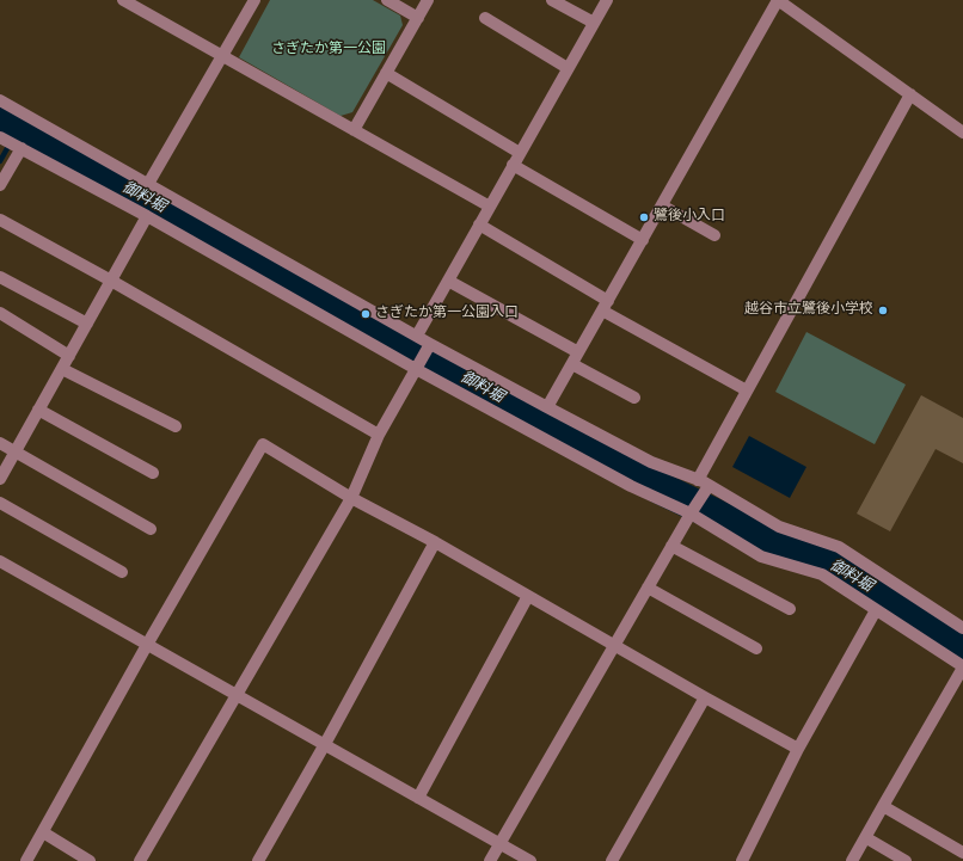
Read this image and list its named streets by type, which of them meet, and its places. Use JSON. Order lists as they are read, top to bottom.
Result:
{
  "water": ["御料堀"],
  "parks": ["さぎたか第一公園"],
  "places": ["鷺後小入口", "越谷市立鷺後小学校", "さぎたか第一公園入口"]
}
